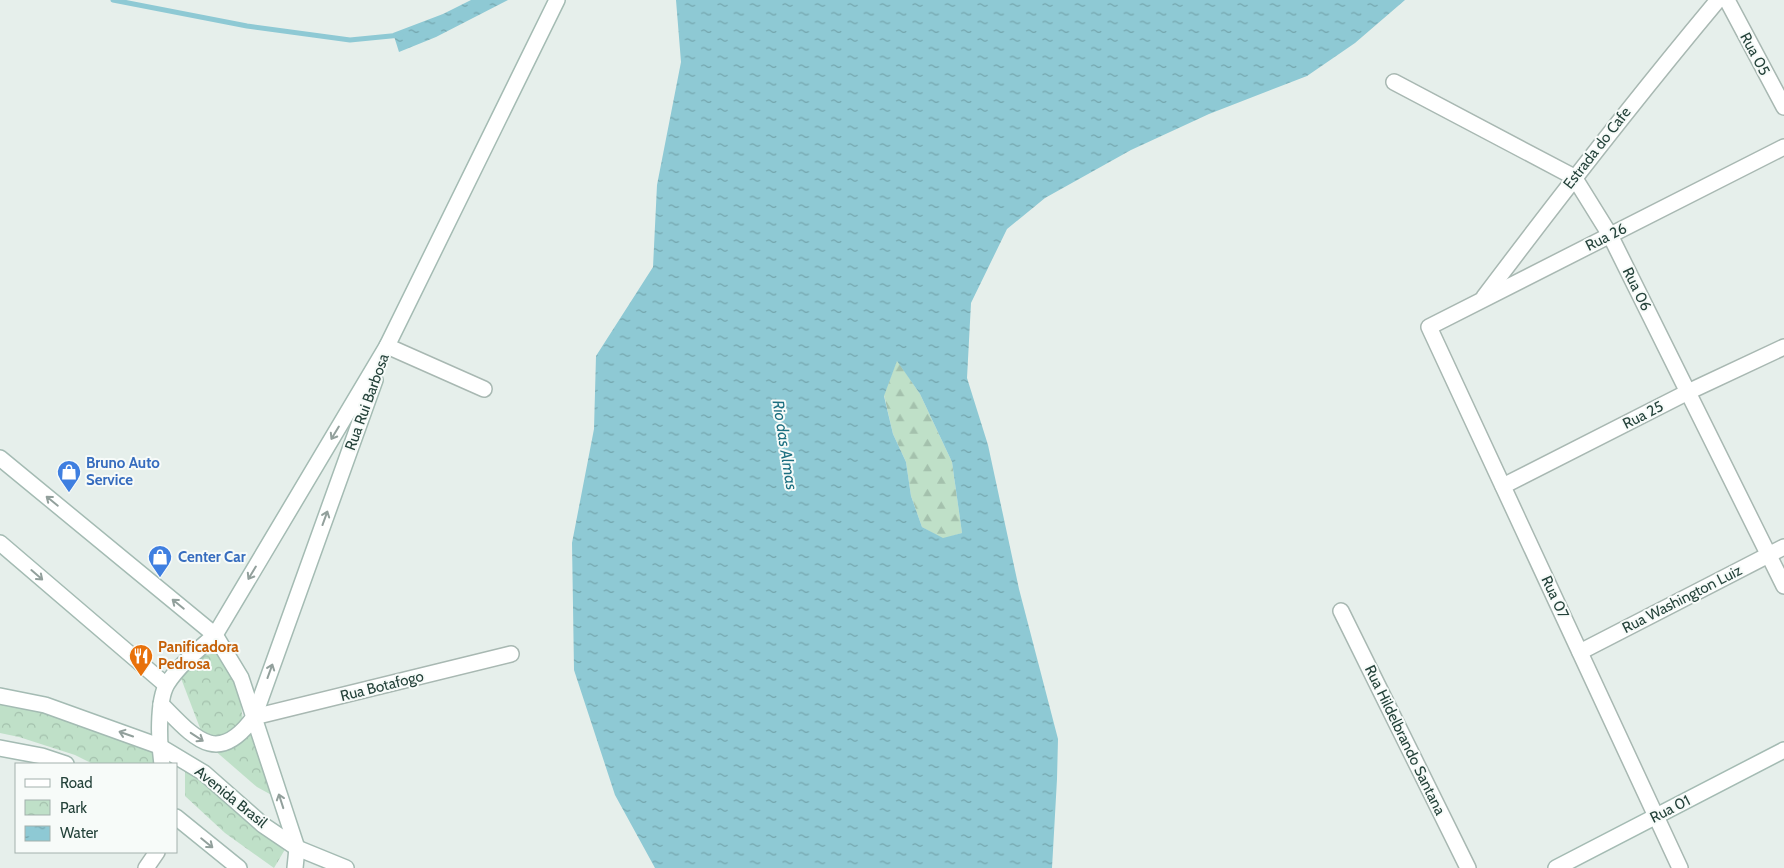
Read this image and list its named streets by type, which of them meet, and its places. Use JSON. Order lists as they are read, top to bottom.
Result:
{
  "streets": {
    "street": [
      "Rua 05",
      "Estrada do Cafe",
      "Rua 26",
      "Rua 06",
      "Rua Rui Barbosa",
      "Rua 25",
      "Rua 07",
      "Rua Washington Luiz",
      "Rua Botafogo",
      "Rua Hildelbrando Santana",
      "Avenida Brasil",
      "Rua 01"
    ]
  },
  "crossings": [
    ["Estrada do Cafe", "Rua 26"],
    ["Estrada do Cafe", "Rua 06"],
    ["Rua 26", "Rua 06"],
    ["Rua 26", "Rua 07"],
    ["Rua 06", "Rua 25"],
    ["Rua 06", "Rua Washington Luiz"],
    ["Rua Rui Barbosa", "Rua Botafogo"],
    ["Rua 25", "Rua 07"],
    ["Rua 07", "Rua Washington Luiz"],
    ["Rua 07", "Rua 01"]
  ],
  "water": ["Rio das Almas"],
  "places": {
    "shop": ["Bruno Auto Service", "Center Car"],
    "restaurant": ["Panificadora Pedrosa"]
  },
  "legend": ["Road", "Park", "Water"]
}
